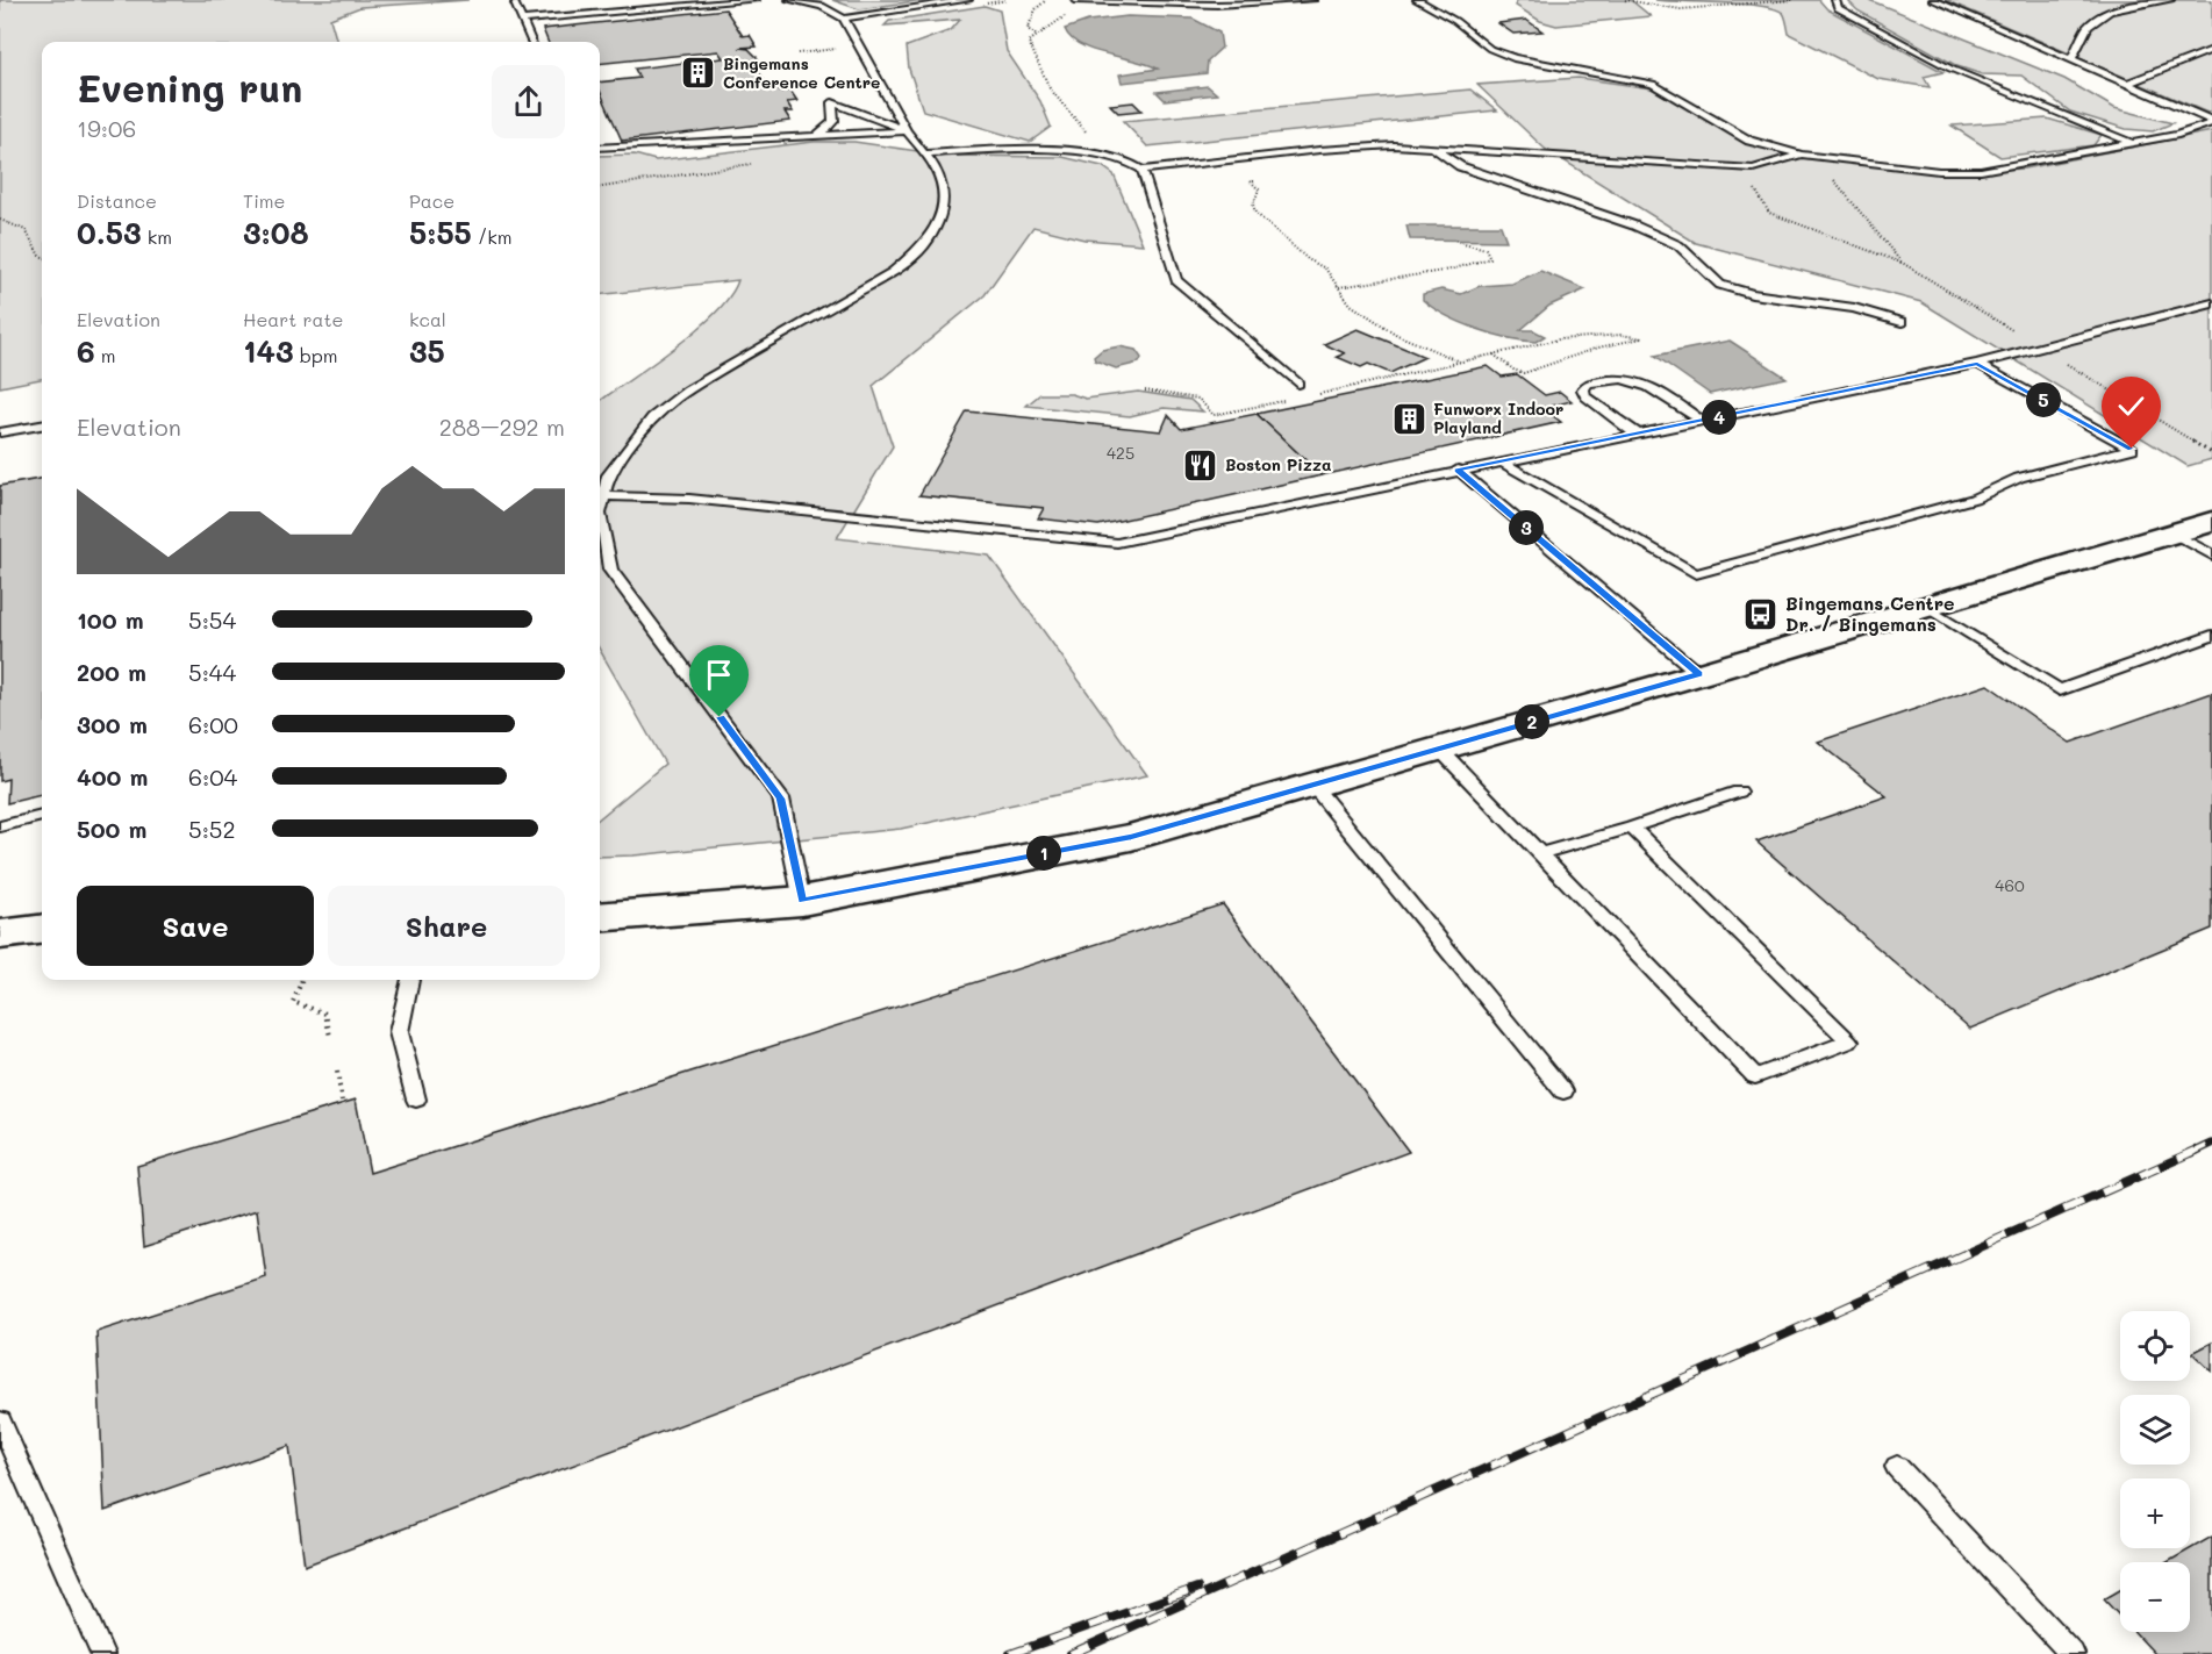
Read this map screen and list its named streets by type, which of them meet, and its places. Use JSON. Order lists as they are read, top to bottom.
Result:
{
  "places": {
    "building": ["Bingemans Conference Centre", "Funworx Indoor Playland"],
    "restaurant": ["Boston Pizza"],
    "bus stop": ["Bingemans Centre Dr. / Bingemans"]
  },
  "house_numbers": ["425", "460"],
  "page": {
    "heading": ["Evening run", "19:06"],
    "stats": [
      ["Distance", "0.53 km"],
      ["Time", "3:08"],
      ["Pace", "5:55 /km"],
      ["Elevation", "6 m"],
      ["Heart rate", "143 bpm"],
      ["kcal", "35"]
    ],
    "pins": [
      "5",
      "4",
      "3",
      "2",
      "1"
    ],
    "chart": ["Elevation", "288–292 m"],
    "list": [
      {
        "name": "100 m",
        "note": "5:54"
      },
      {
        "name": "200 m",
        "note": "5:44"
      },
      {
        "name": "300 m",
        "note": "6:00"
      },
      {
        "name": "400 m",
        "note": "6:04"
      },
      {
        "name": "500 m",
        "note": "5:52"
      }
    ],
    "buttons": ["Save", "Share"],
    "map_buttons": ["+", "−"]
  }
}
